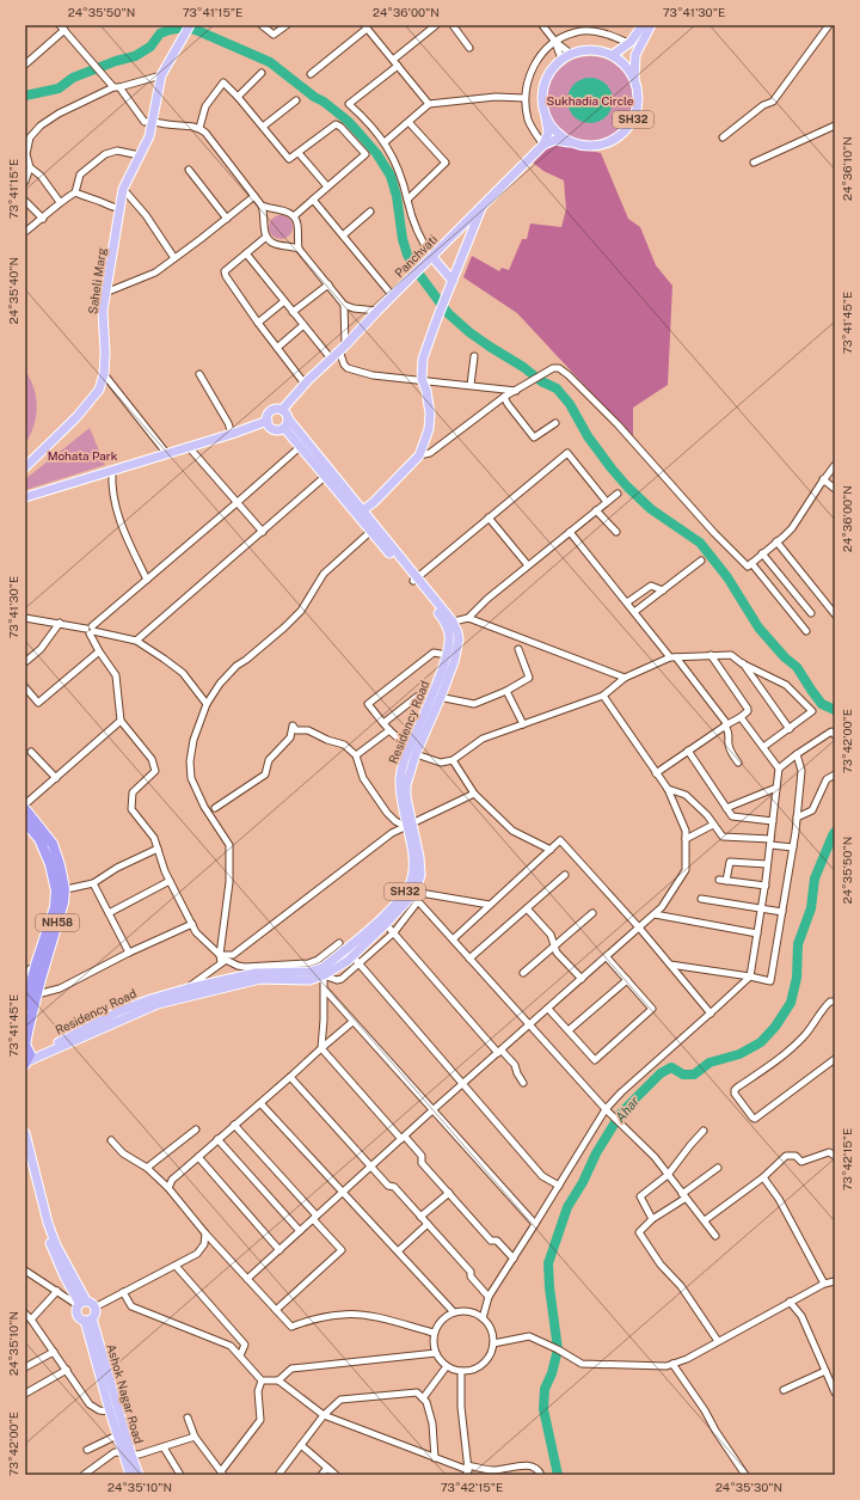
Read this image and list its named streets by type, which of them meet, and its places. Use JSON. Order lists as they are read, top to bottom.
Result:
{
  "streets": {
    "highway": ["NH58"],
    "main road": [
      "SH32",
      "Panchvati",
      "Saheli Marg",
      "Residency Road",
      "Ashok Nagar Road"
    ]
  },
  "crossings": [
    ["SH32", "Panchvati"],
    ["Residency Road", "NH58"]
  ],
  "water": ["Ahar"],
  "parks": ["Sukhadia Circle", "Mohata Park"],
  "coordinates": [
    "24°35'50\"N",
    "73°41'15\"E",
    "24°36'00\"N",
    "73°41'30\"E",
    "24°36'10\"N",
    "24°35'40\"N",
    "73°41'45\"E",
    "73°42'00\"E",
    "73°42'15\"E",
    "24°35'10\"N",
    "24°35'30\"N"
  ]
}
